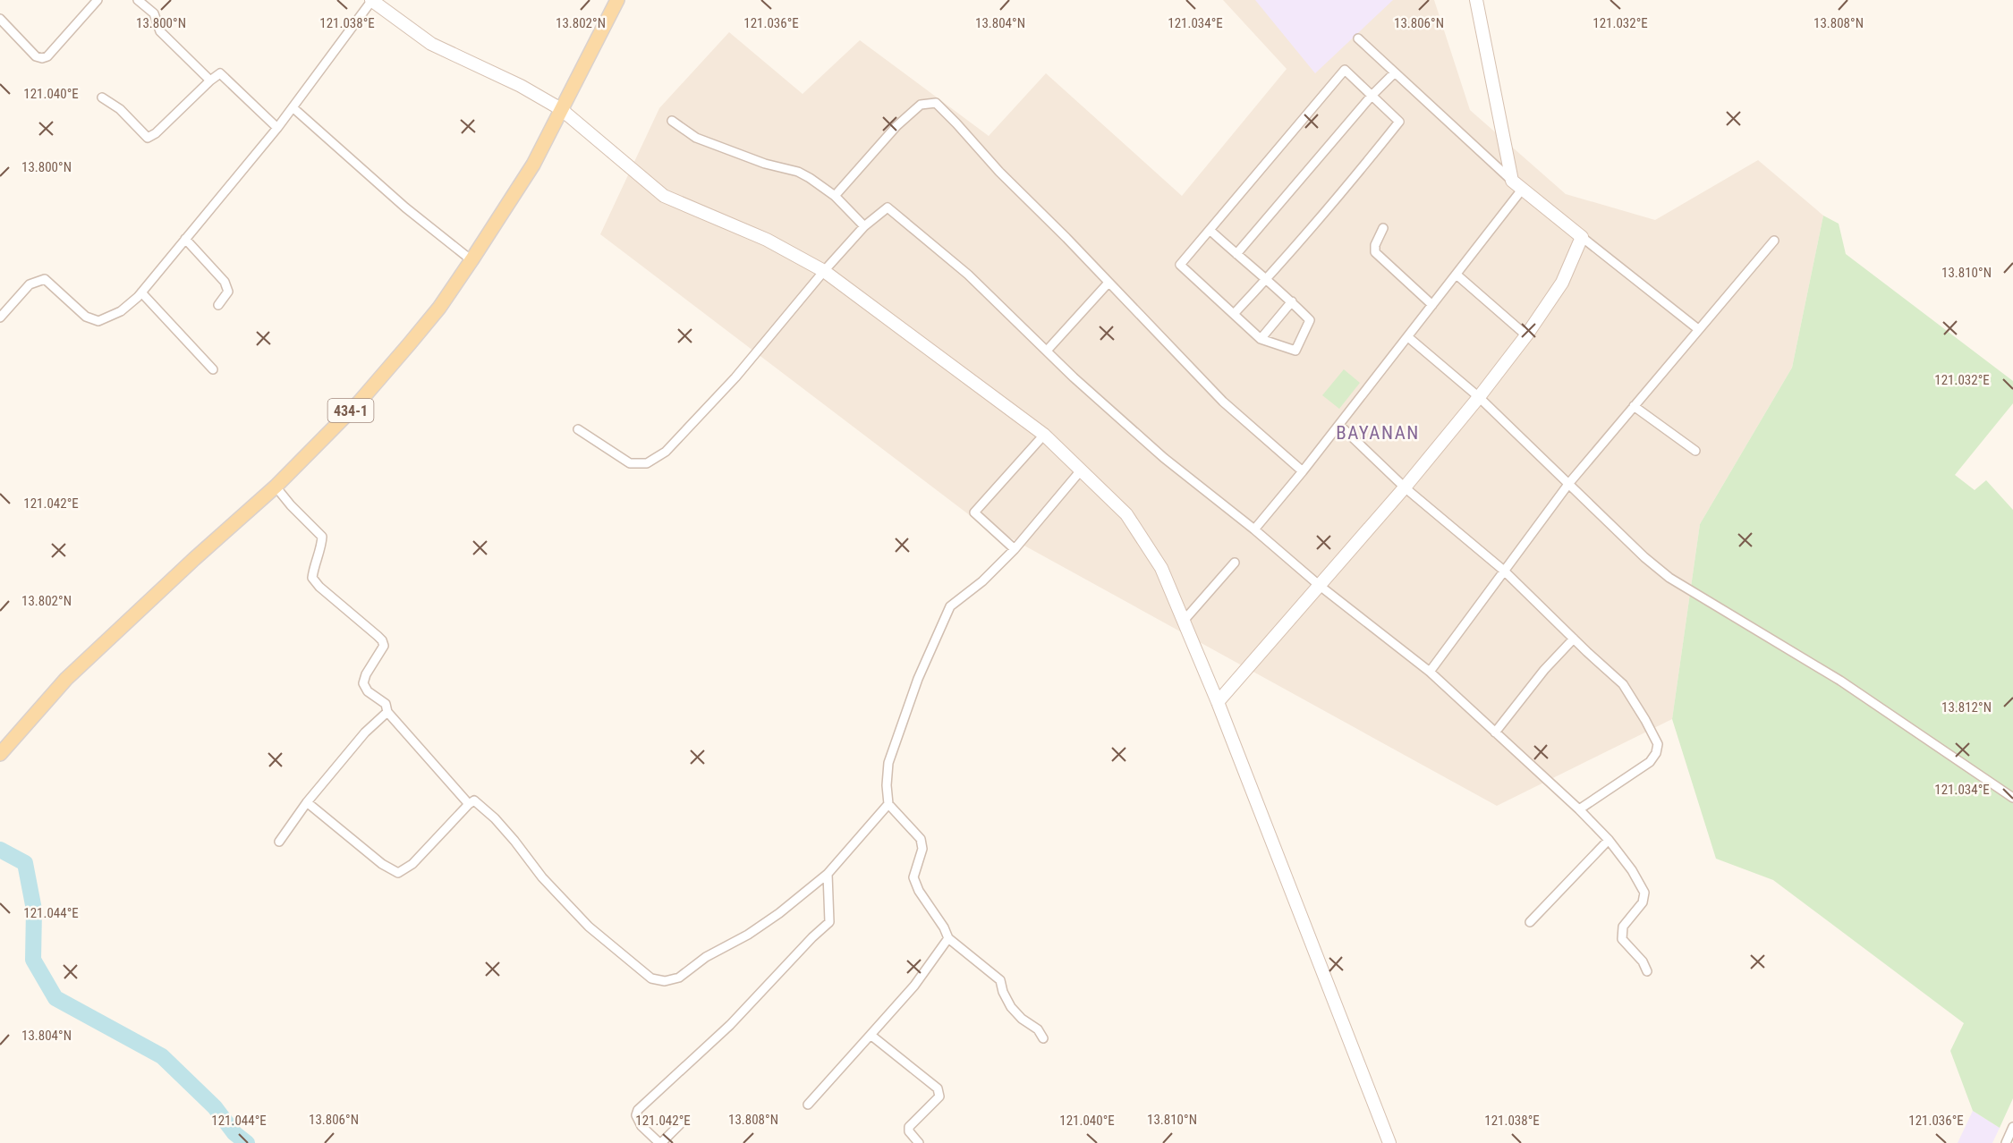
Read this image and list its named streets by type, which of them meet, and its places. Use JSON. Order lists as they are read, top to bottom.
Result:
{
  "streets": {
    "main road": ["434-1"]
  },
  "districts": ["BAYANAN"],
  "coordinates": [
    "121.038°E",
    "121.036°E",
    "121.032°E",
    "121.034°E",
    "13.808°N",
    "13.800°N",
    "13.802°N",
    "13.804°N",
    "13.806°N",
    "121.040°E",
    "13.810°N",
    "121.042°E",
    "13.812°N",
    "121.044°E"
  ]
}
